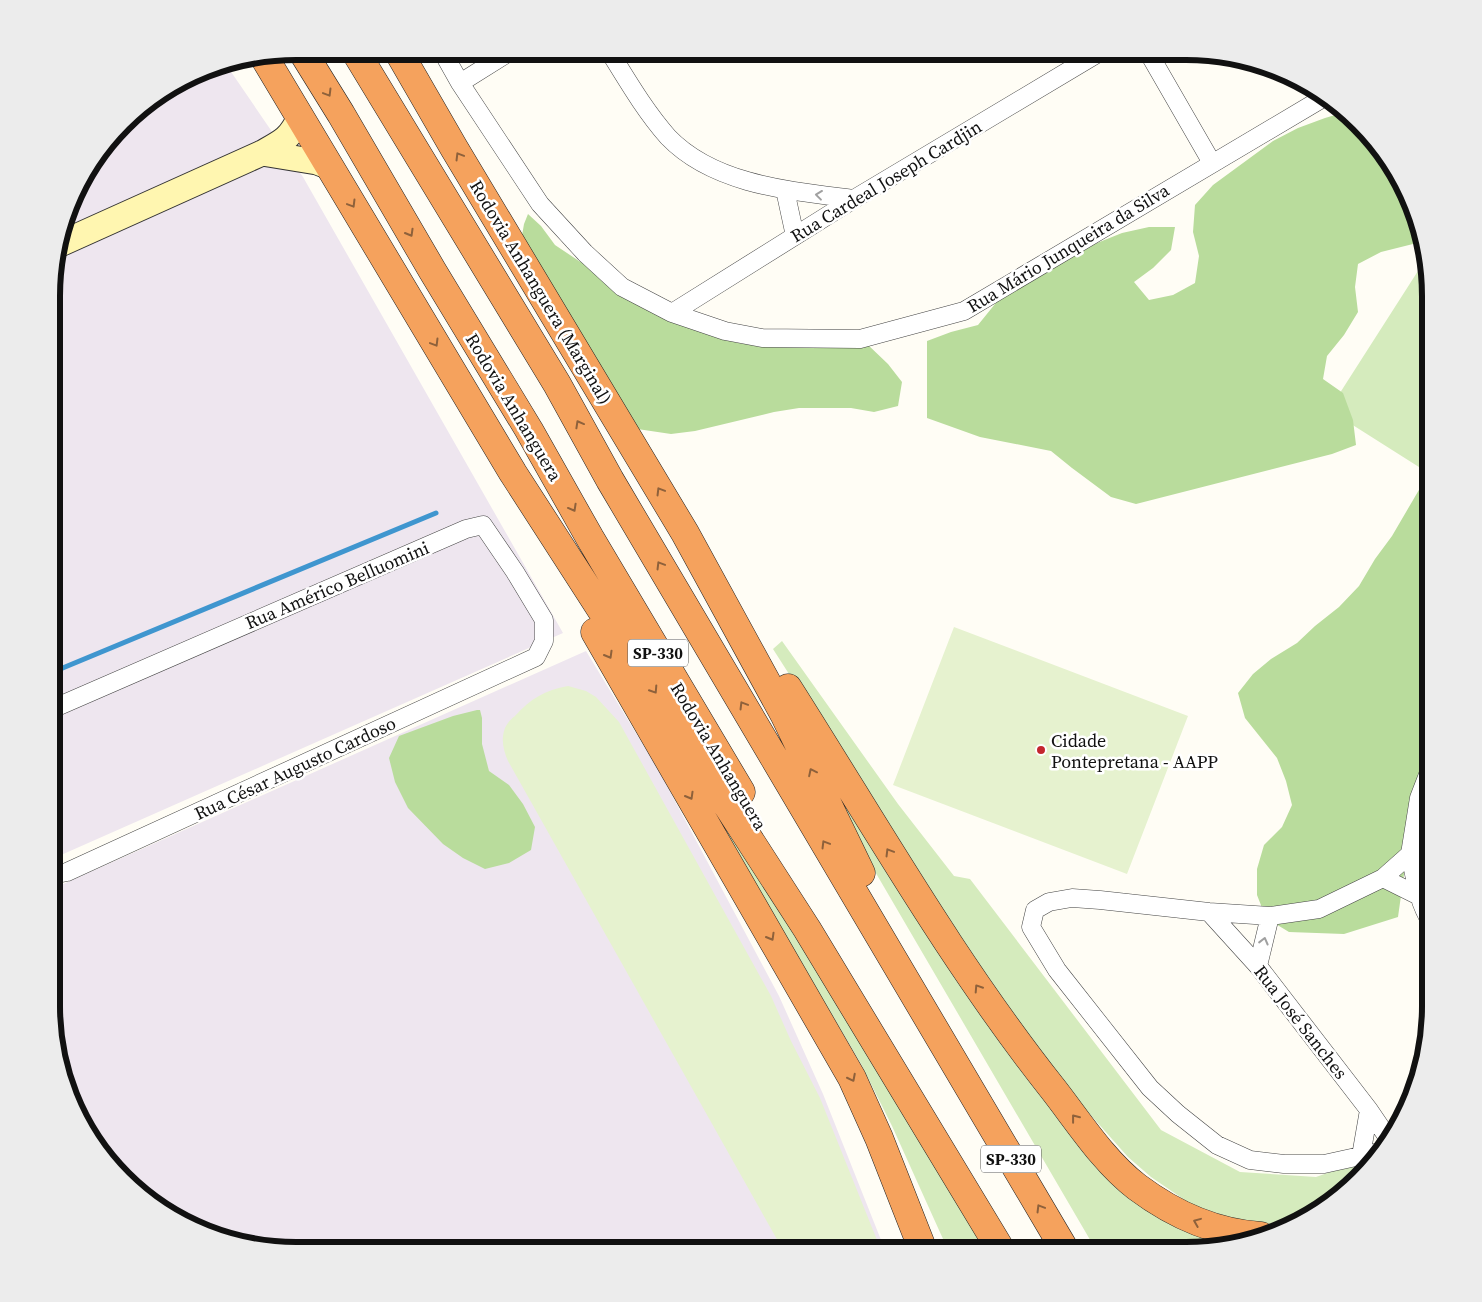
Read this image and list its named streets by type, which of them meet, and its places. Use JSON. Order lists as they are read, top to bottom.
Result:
{
  "streets": {
    "highway": ["Rodovia Anhanguera (Marginal)", "Rodovia Anhanguera", "SP-330"],
    "street": [
      "Rua Cardeal Joseph Cardjin",
      "Rua Mário Junqueira da Silva",
      "Rua Américo Belluomini",
      "Rua César Augusto Cardoso",
      "Rua José Sanches"
    ]
  },
  "crossings": [
    ["Rua Cardeal Joseph Cardjin", "Rua Mário Junqueira da Silva"],
    ["Rua Américo Belluomini", "Rua César Augusto Cardoso"]
  ],
  "places": ["Cidade Pontepretana - AAPP"]
}
